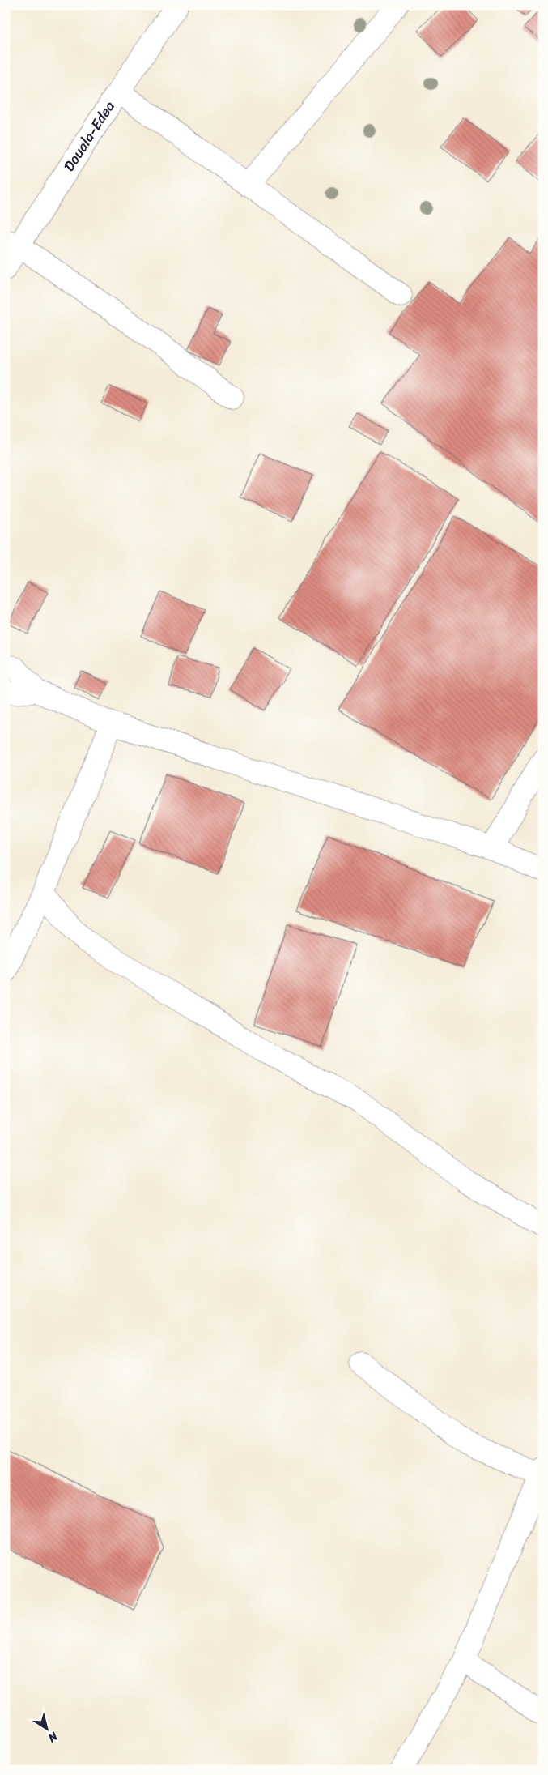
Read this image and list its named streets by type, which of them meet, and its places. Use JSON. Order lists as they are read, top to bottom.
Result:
{
  "streets": {
    "main road": ["Douala-Edea"]
  },
  "north": "bottom right"
}
